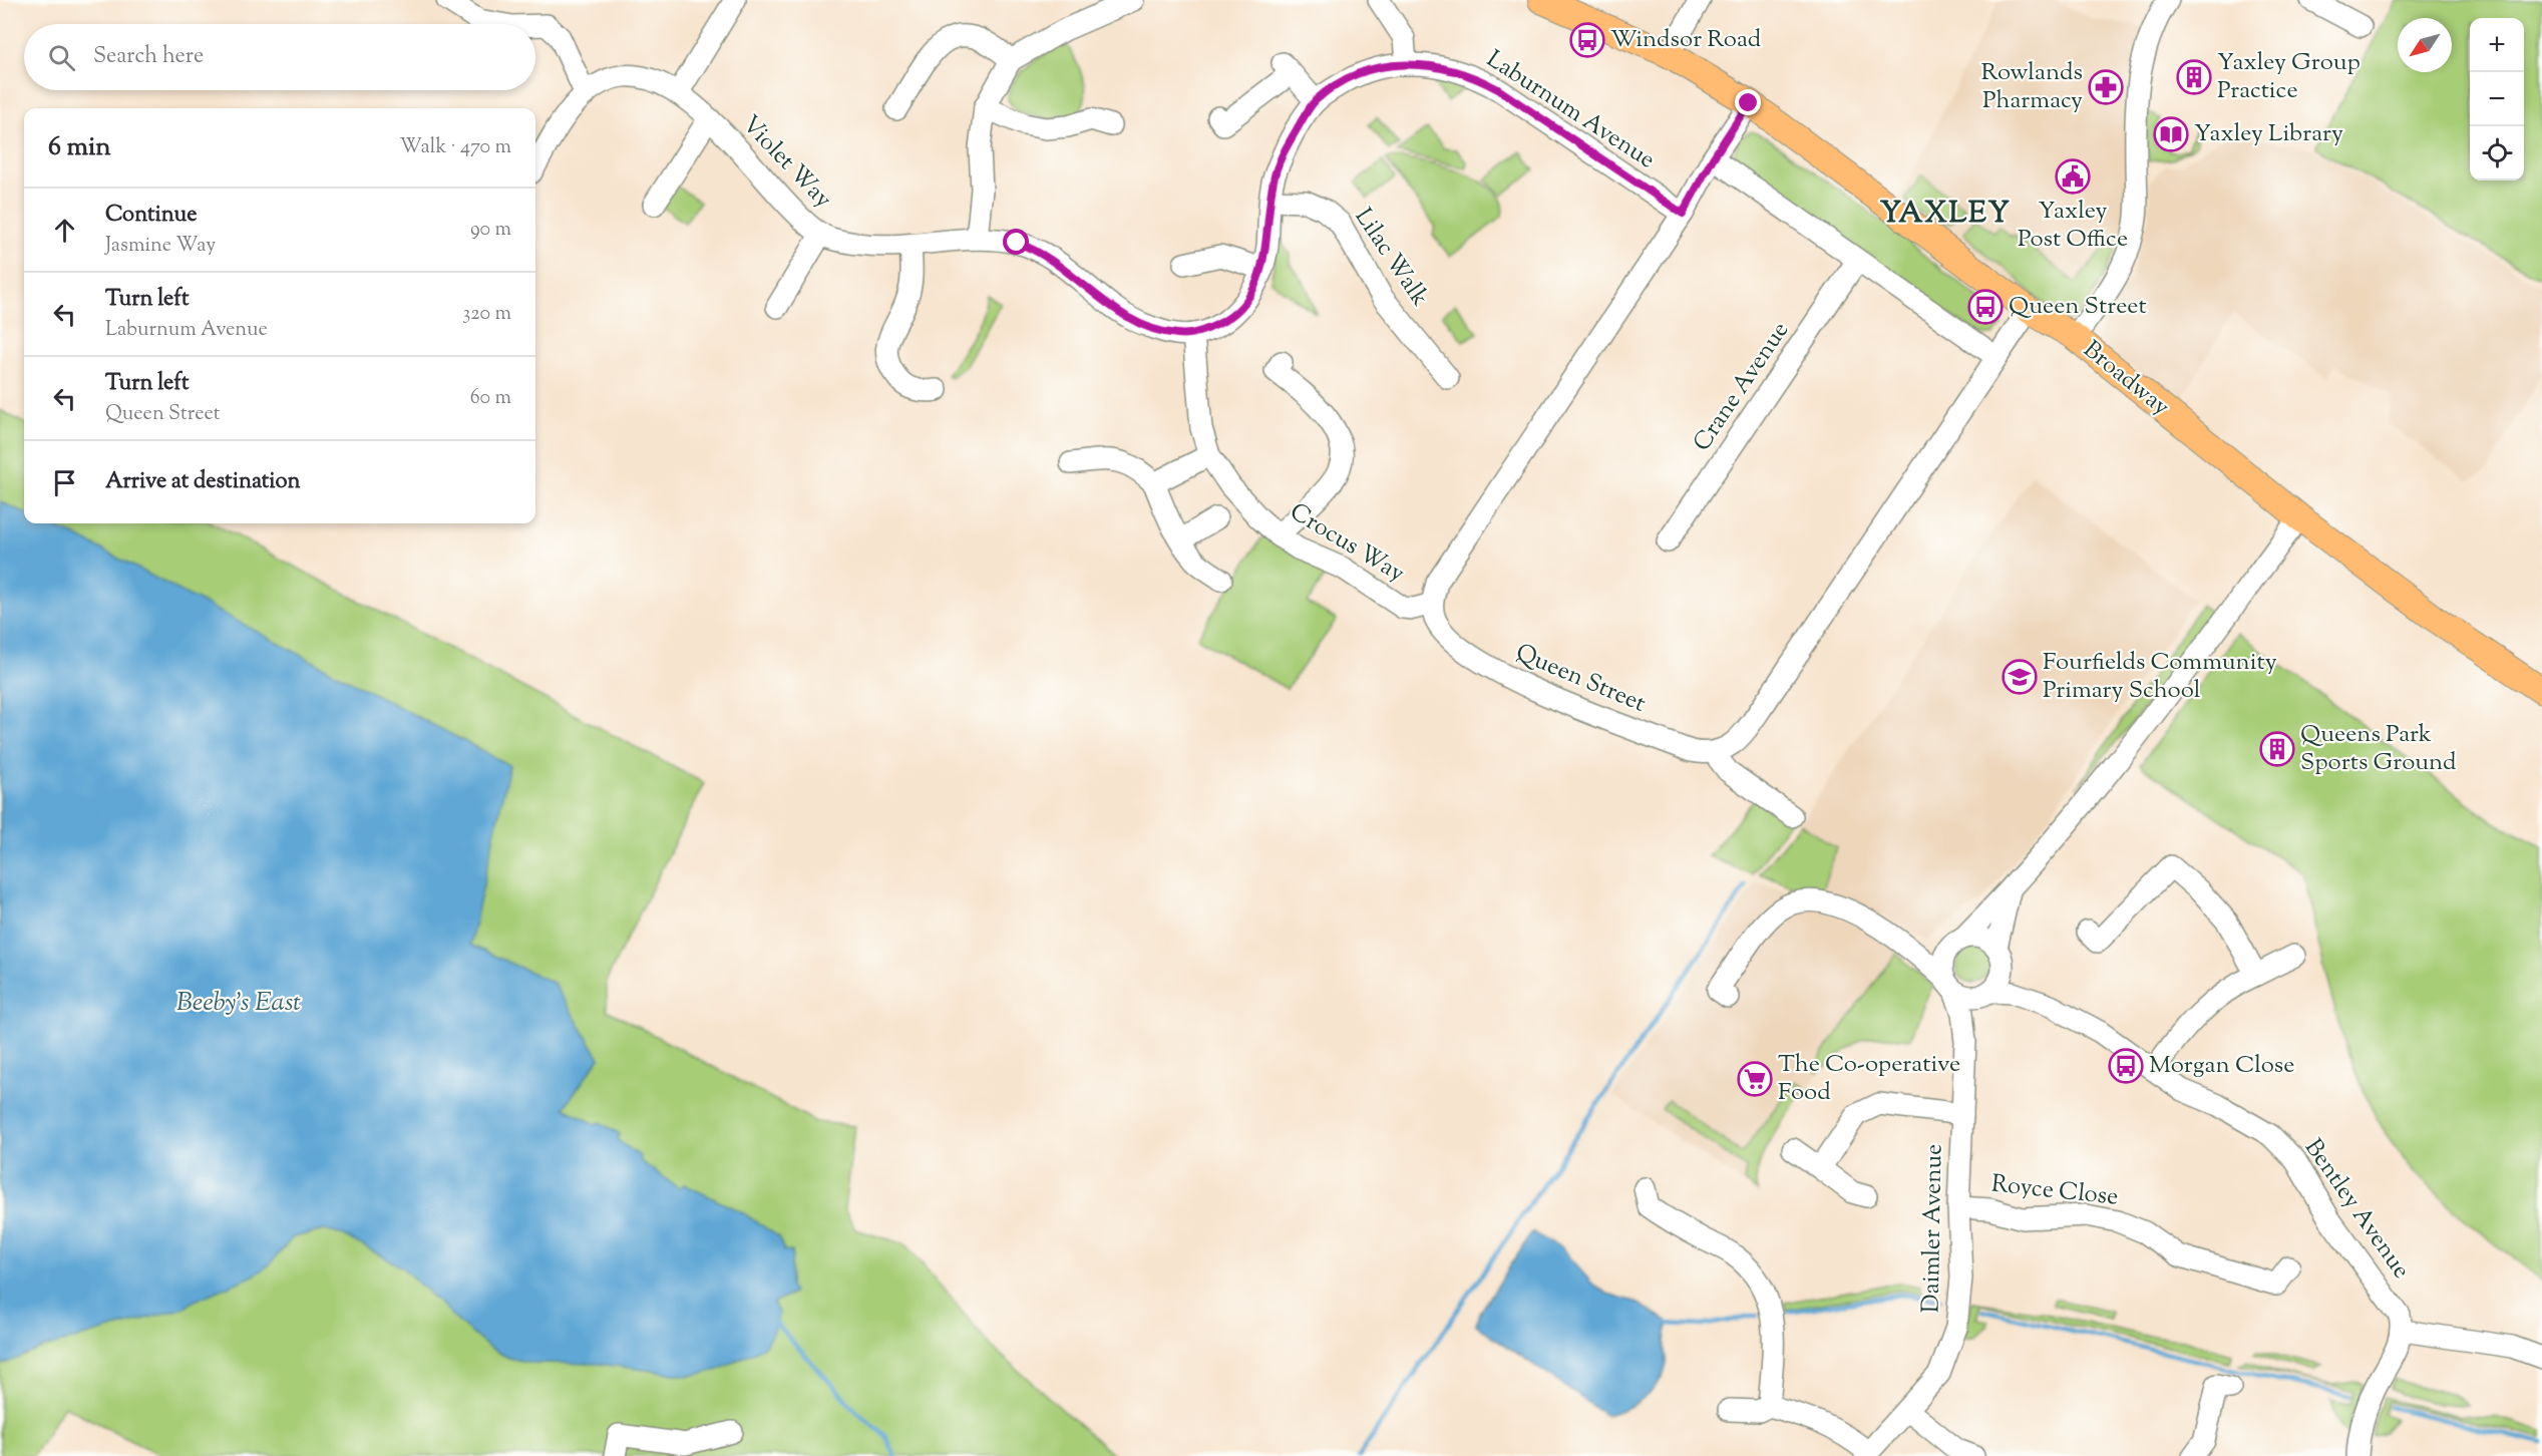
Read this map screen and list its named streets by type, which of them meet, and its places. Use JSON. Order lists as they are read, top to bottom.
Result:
{
  "streets": {
    "main road": ["Broadway"],
    "street": [
      "Laburnum Avenue",
      "Violet Way",
      "Lilac Walk",
      "Crane Avenue",
      "Crocus Way",
      "Queen Street",
      "Royce Close",
      "Bentley Avenue",
      "Daimler Avenue"
    ]
  },
  "crossings": [
    ["Laburnum Avenue", "Violet Way"],
    ["Laburnum Avenue", "Lilac Walk"],
    ["Laburnum Avenue", "Crocus Way"],
    ["Violet Way", "Crocus Way"],
    ["Crocus Way", "Queen Street"],
    ["Royce Close", "Daimler Avenue"],
    ["Bentley Avenue", "Daimler Avenue"]
  ],
  "districts": ["YAXLEY"],
  "water": ["Beeby's East"],
  "places": {
    "bus stop": ["Windsor Road", "Queen Street", "Morgan Close"],
    "building": ["Yaxley Group Practice", "Queens Park Sports Ground"],
    "pharmacy": ["Rowlands Pharmacy"],
    "library": ["Yaxley Library"],
    "public building": ["Yaxley Post Office"],
    "school or university": ["Fourfields Community Primary School"],
    "supermarket": ["The Co-operative Food"]
  },
  "north": "bottom left",
  "page": {
    "map_buttons": ["+", "−"],
    "search": "Search here",
    "heading": ["6 min", "Walk · 470 m"],
    "list": [
      ["Continue", "Jasmine Way", "90 m"],
      ["Turn left", "Laburnum Avenue", "320 m"],
      ["Turn left", "Queen Street", "60 m"],
      "Arrive at destination"
    ]
  }
}
